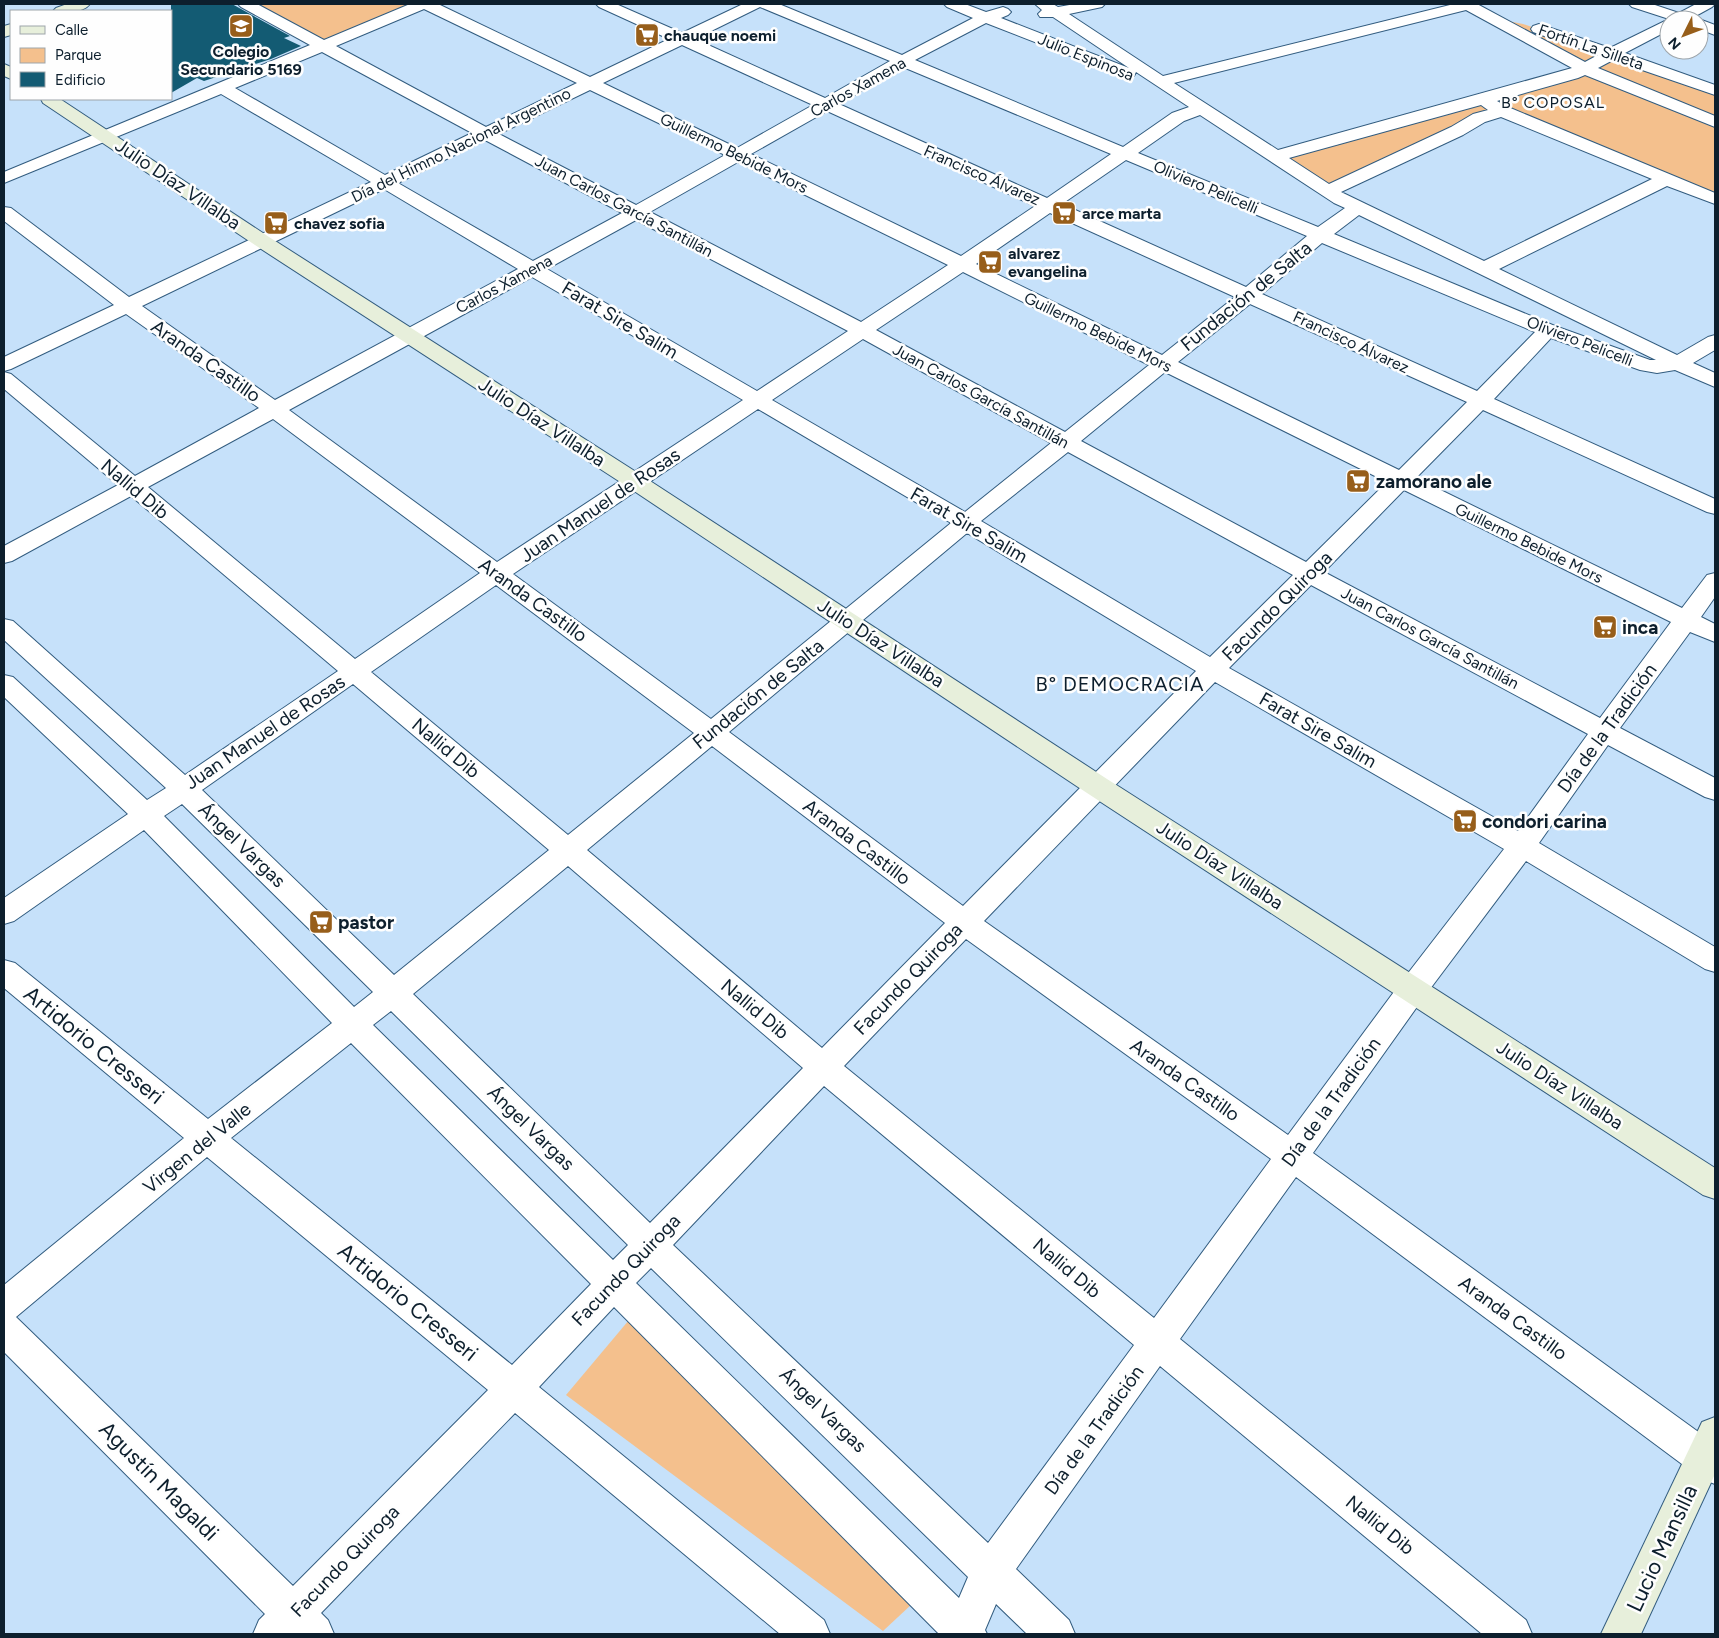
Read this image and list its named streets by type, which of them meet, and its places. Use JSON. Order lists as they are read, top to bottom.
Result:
{
  "streets": {
    "street": [
      "Fortín La Silleta",
      "Julio Espinosa",
      "Carlos Xamena",
      "Día del Himno Nacional Argentino",
      "Guillermo Bebide Mors",
      "Francisco Álvarez",
      "Julio Díaz Villalba",
      "Oliviero Pelicelli",
      "Juan Carlos García Santillán",
      "Fundación de Salta",
      "Farat Sire Salim",
      "Aranda Castillo",
      "Nallid Dib",
      "Juan Manuel de Rosas",
      "Facundo Quiroga",
      "Día de la Tradición",
      "Ángel Vargas",
      "Artidorio Cresseri",
      "Virgen del Valle",
      "Agustín Magaldi",
      "Lucio Mansilla"
    ]
  },
  "crossings": [
    ["Julio Espinosa", "Carlos Xamena"],
    ["Julio Espinosa", "Juan Manuel de Rosas"],
    ["Carlos Xamena", "Guillermo Bebide Mors"],
    ["Carlos Xamena", "Francisco Álvarez"],
    ["Carlos Xamena", "Julio Díaz Villalba"],
    ["Carlos Xamena", "Oliviero Pelicelli"],
    ["Carlos Xamena", "Juan Carlos García Santillán"],
    ["Carlos Xamena", "Farat Sire Salim"],
    ["Carlos Xamena", "Aranda Castillo"],
    ["Carlos Xamena", "Nallid Dib"],
    ["Día del Himno Nacional Argentino", "Guillermo Bebide Mors"],
    ["Día del Himno Nacional Argentino", "Francisco Álvarez"],
    ["Día del Himno Nacional Argentino", "Julio Díaz Villalba"],
    ["Día del Himno Nacional Argentino", "Juan Carlos García Santillán"],
    ["Día del Himno Nacional Argentino", "Farat Sire Salim"],
    ["Día del Himno Nacional Argentino", "Aranda Castillo"],
    ["Guillermo Bebide Mors", "Fundación de Salta"],
    ["Guillermo Bebide Mors", "Juan Manuel de Rosas"],
    ["Guillermo Bebide Mors", "Facundo Quiroga"],
    ["Guillermo Bebide Mors", "Día de la Tradición"],
    ["Francisco Álvarez", "Fundación de Salta"],
    ["Francisco Álvarez", "Juan Manuel de Rosas"],
    ["Francisco Álvarez", "Facundo Quiroga"],
    ["Julio Díaz Villalba", "Fundación de Salta"],
    ["Julio Díaz Villalba", "Juan Manuel de Rosas"],
    ["Julio Díaz Villalba", "Facundo Quiroga"],
    ["Julio Díaz Villalba", "Día de la Tradición"],
    ["Oliviero Pelicelli", "Fundación de Salta"],
    ["Oliviero Pelicelli", "Juan Manuel de Rosas"],
    ["Oliviero Pelicelli", "Facundo Quiroga"],
    ["Juan Carlos García Santillán", "Fundación de Salta"],
    ["Juan Carlos García Santillán", "Juan Manuel de Rosas"],
    ["Juan Carlos García Santillán", "Facundo Quiroga"],
    ["Juan Carlos García Santillán", "Día de la Tradición"],
    ["Fundación de Salta", "Farat Sire Salim"],
    ["Fundación de Salta", "Aranda Castillo"],
    ["Fundación de Salta", "Nallid Dib"],
    ["Fundación de Salta", "Ángel Vargas"],
    ["Fundación de Salta", "Virgen del Valle"],
    ["Farat Sire Salim", "Juan Manuel de Rosas"],
    ["Farat Sire Salim", "Facundo Quiroga"],
    ["Farat Sire Salim", "Día de la Tradición"],
    ["Aranda Castillo", "Juan Manuel de Rosas"],
    ["Aranda Castillo", "Facundo Quiroga"],
    ["Aranda Castillo", "Día de la Tradición"],
    ["Aranda Castillo", "Lucio Mansilla"],
    ["Nallid Dib", "Juan Manuel de Rosas"],
    ["Nallid Dib", "Facundo Quiroga"],
    ["Nallid Dib", "Día de la Tradición"],
    ["Juan Manuel de Rosas", "Ángel Vargas"],
    ["Facundo Quiroga", "Ángel Vargas"],
    ["Facundo Quiroga", "Artidorio Cresseri"],
    ["Facundo Quiroga", "Agustín Magaldi"],
    ["Día de la Tradición", "Ángel Vargas"],
    ["Ángel Vargas", "Virgen del Valle"],
    ["Artidorio Cresseri", "Virgen del Valle"]
  ],
  "districts": ["B° COPOSAL", "B° DEMOCRACIA"],
  "places": {
    "school or university": ["Colegio Secundario 5169"],
    "supermarket": [
      "chauque noemi",
      "arce marta",
      "chavez sofia",
      "alvarez evangelina",
      "zamorano ale",
      "inca",
      "condori carina",
      "pastor"
    ]
  },
  "legend": ["Calle", "Parque", "Edificio"],
  "north": "bottom left"
}
